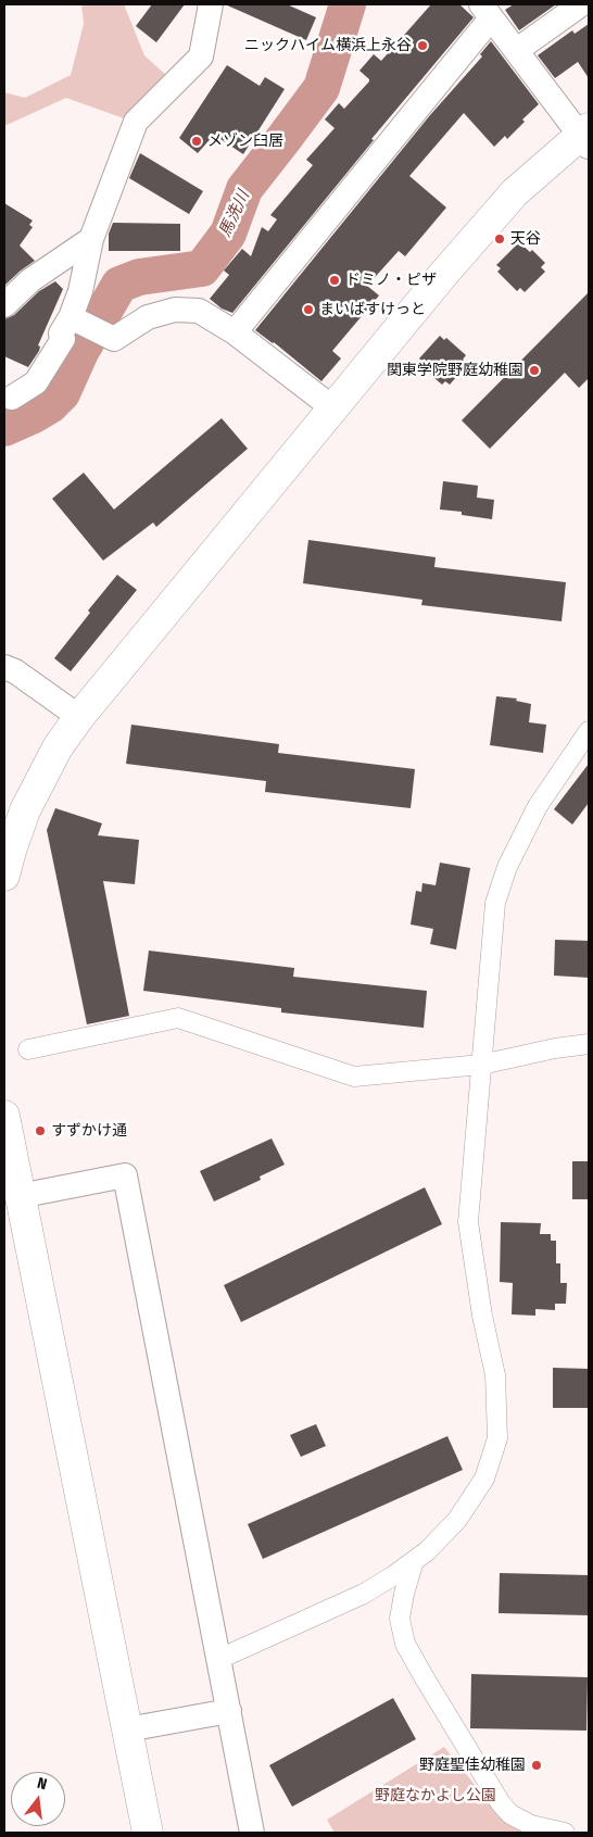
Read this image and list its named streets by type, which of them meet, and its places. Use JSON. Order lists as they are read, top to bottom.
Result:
{
  "water": ["馬洗川"],
  "parks": ["野庭なかよし公園"],
  "places": [
    "ニックハイム横浜上永谷",
    "メゾン臼居",
    "天谷",
    "ドミノ・ピザ",
    "まいばすけっと",
    "関東学院野庭幼稚園",
    "すずかけ通",
    "野庭聖佳幼稚園"
  ],
  "north": "top"
}
